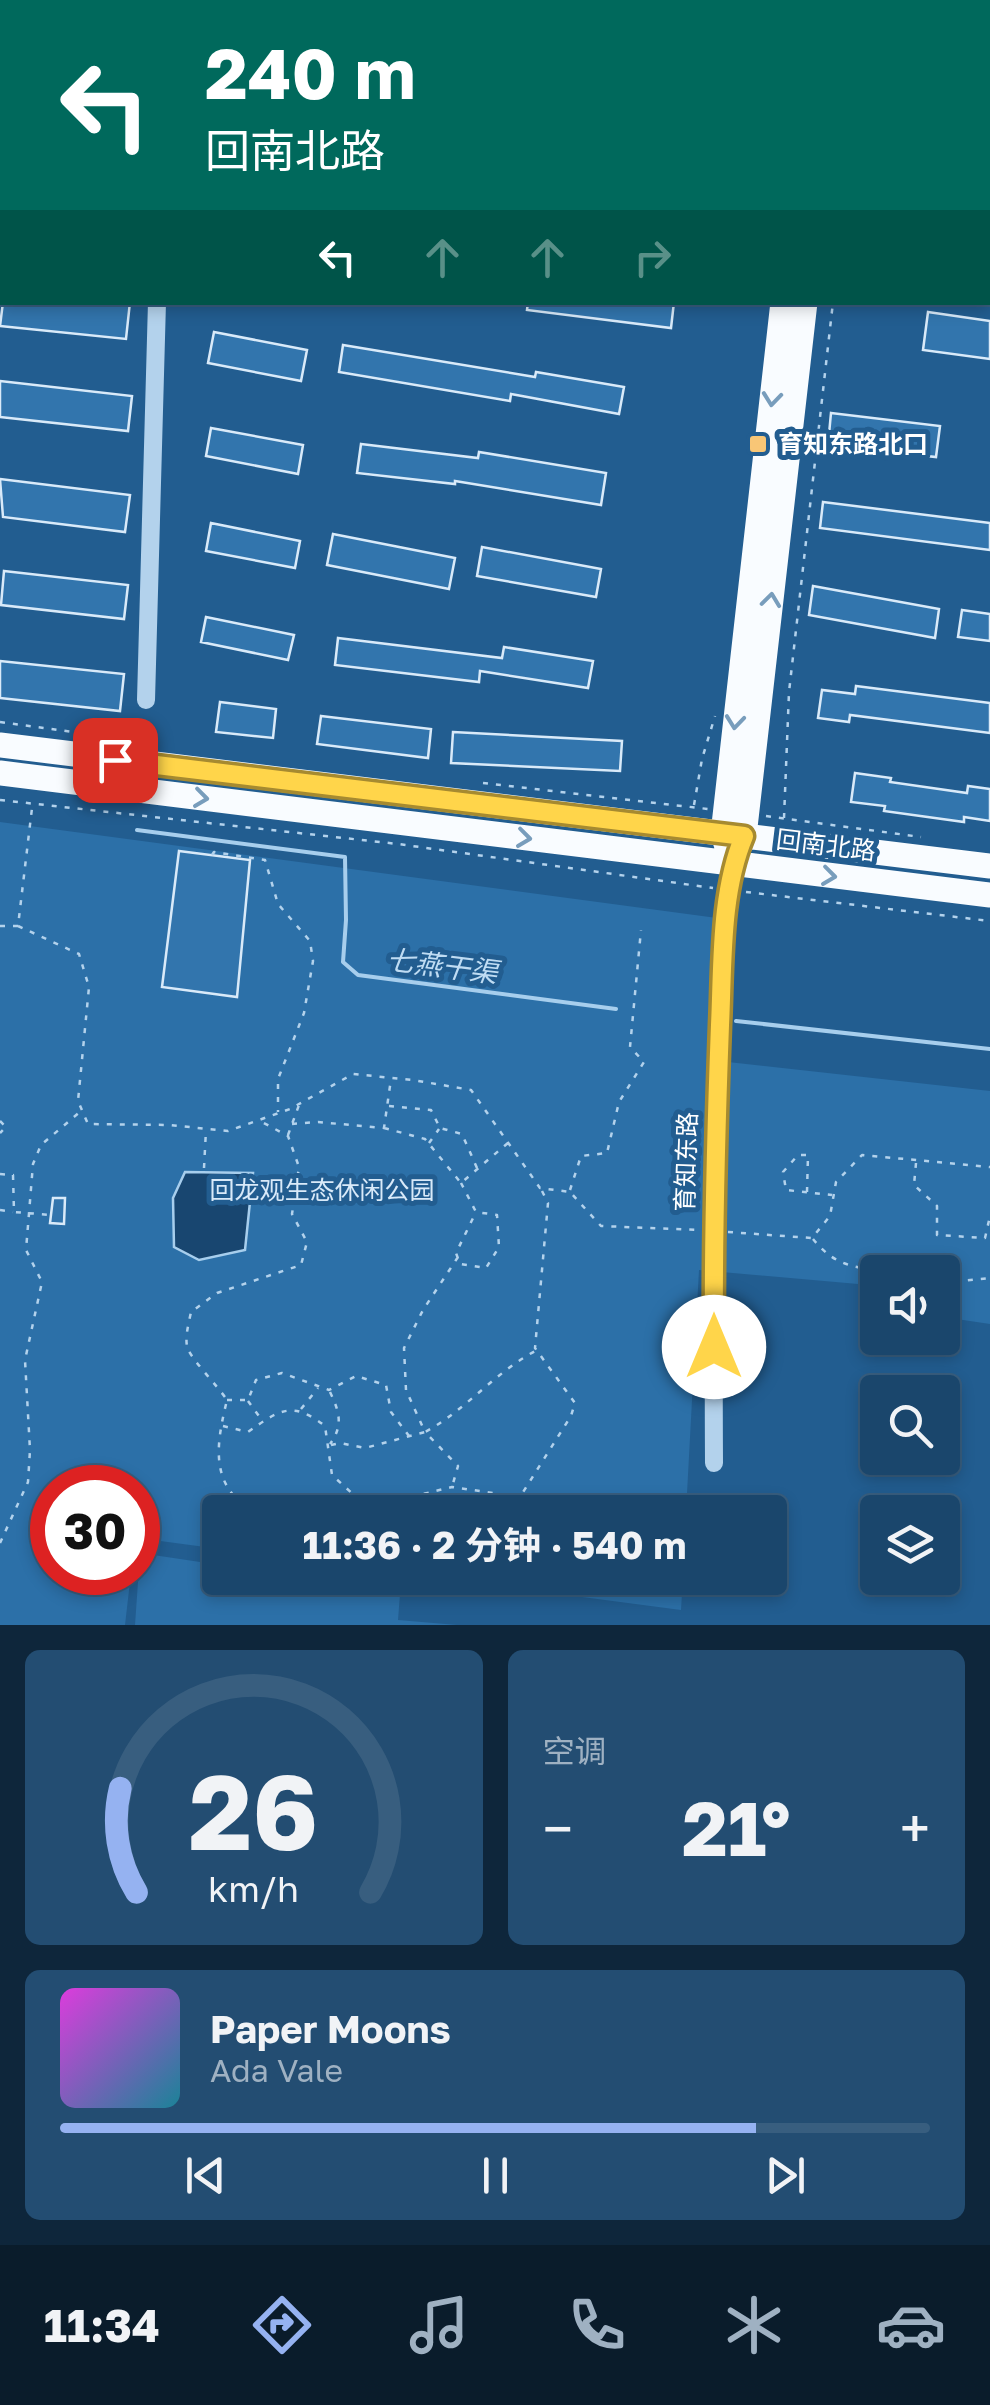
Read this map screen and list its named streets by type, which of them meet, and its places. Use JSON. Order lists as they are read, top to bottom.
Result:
{
  "streets": {
    "main road": ["回南北路", "育知东路"]
  },
  "crossings": [
    ["回南北路", "育知东路"]
  ],
  "water": ["七燕干渠"],
  "parks": ["回龙观生态休闲公园"],
  "places": {
    "transit": ["育知东路北口"]
  },
  "page": {
    "turn": ["240 m", "回南北路"],
    "limit": "30",
    "trip": "11:36 · 2 分钟 · 540 m",
    "tile": "空调",
    "heat": ["−", "21°", "+"],
    "song": ["Paper Moons", "Ada Vale"],
    "tabs": "11:34",
    "gauge": ["26", "km/h"]
  }
}
